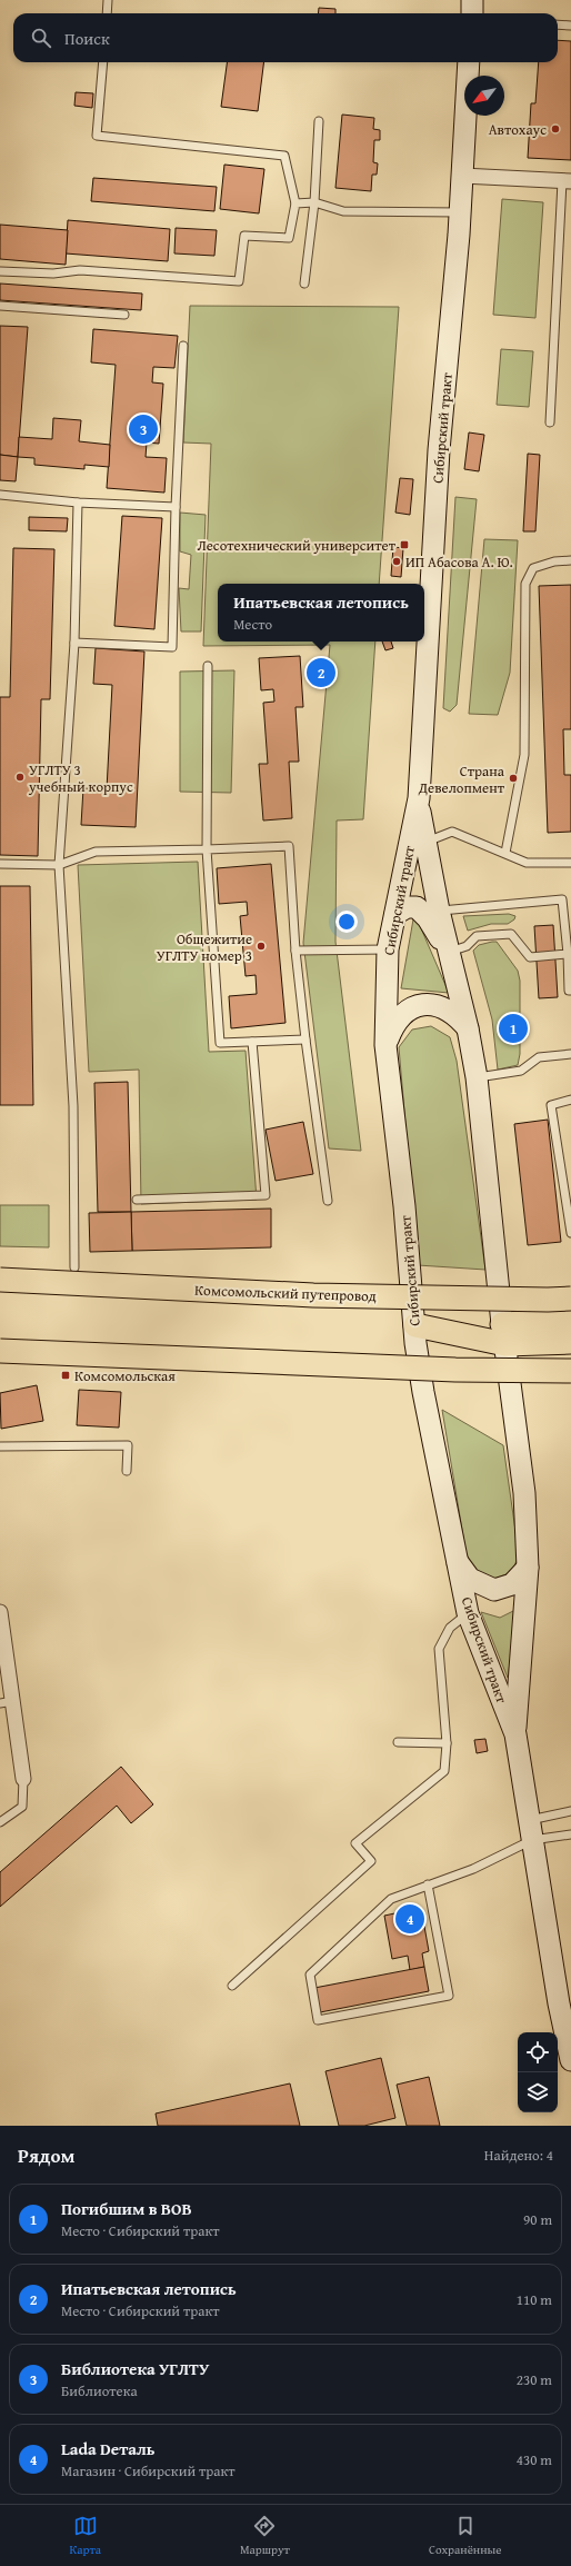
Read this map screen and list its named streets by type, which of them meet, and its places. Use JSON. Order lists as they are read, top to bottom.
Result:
{
  "streets": {
    "main road": ["Сибирский тракт", "Комсомольский путепровод"]
  },
  "places": {
    "other": [
      "Автохаус",
      "ИП Абасова А. Ю.",
      "УГЛТУ 3 учебный корпус",
      "Страна Девелопмент",
      "Общежитие УГЛТУ номер 3"
    ],
    "transit": ["Лесотехнический университет", "Комсомольская"]
  },
  "north": "bottom left",
  "page": {
    "search": "Поиск",
    "pins": [
      "3",
      "2",
      "1",
      "4"
    ],
    "popup": ["Ипатьевская летопись", "Место"],
    "heading": ["Рядом", "Найдено: 4"],
    "list": [
      {
        "mark": "1",
        "name": "Погибшим в ВОВ",
        "note": "Место · Сибирский тракт",
        "value": "90 m"
      },
      {
        "mark": "2",
        "name": "Ипатьевская летопись",
        "note": "Место · Сибирский тракт",
        "value": "110 m"
      },
      {
        "mark": "3",
        "name": "Библиотека УГЛТУ",
        "note": "Библиотека",
        "value": "230 m"
      },
      {
        "mark": "4",
        "name": "Lada Dеталь",
        "note": "Магазин · Сибирский тракт",
        "value": "430 m"
      }
    ],
    "nav": ["Карта", "Маршрут", "Сохранённые"]
  }
}
